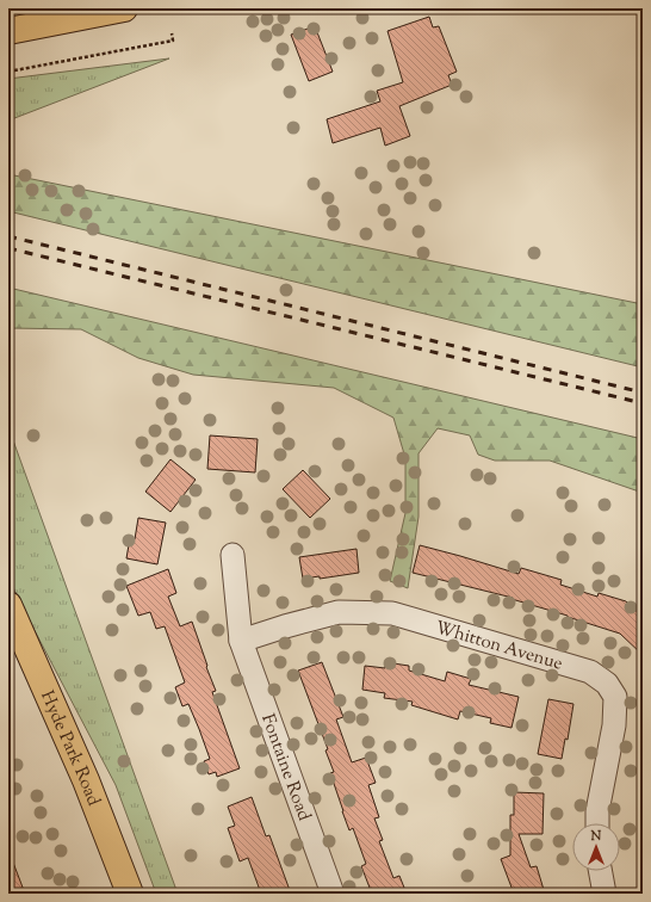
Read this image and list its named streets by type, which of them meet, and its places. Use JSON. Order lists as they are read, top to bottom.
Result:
{
  "streets": {
    "main road": ["Hyde Park Road"],
    "street": ["Whitton Avenue", "Fontaine Road"]
  },
  "crossings": [
    ["Whitton Avenue", "Fontaine Road"]
  ],
  "north": "top"
}
